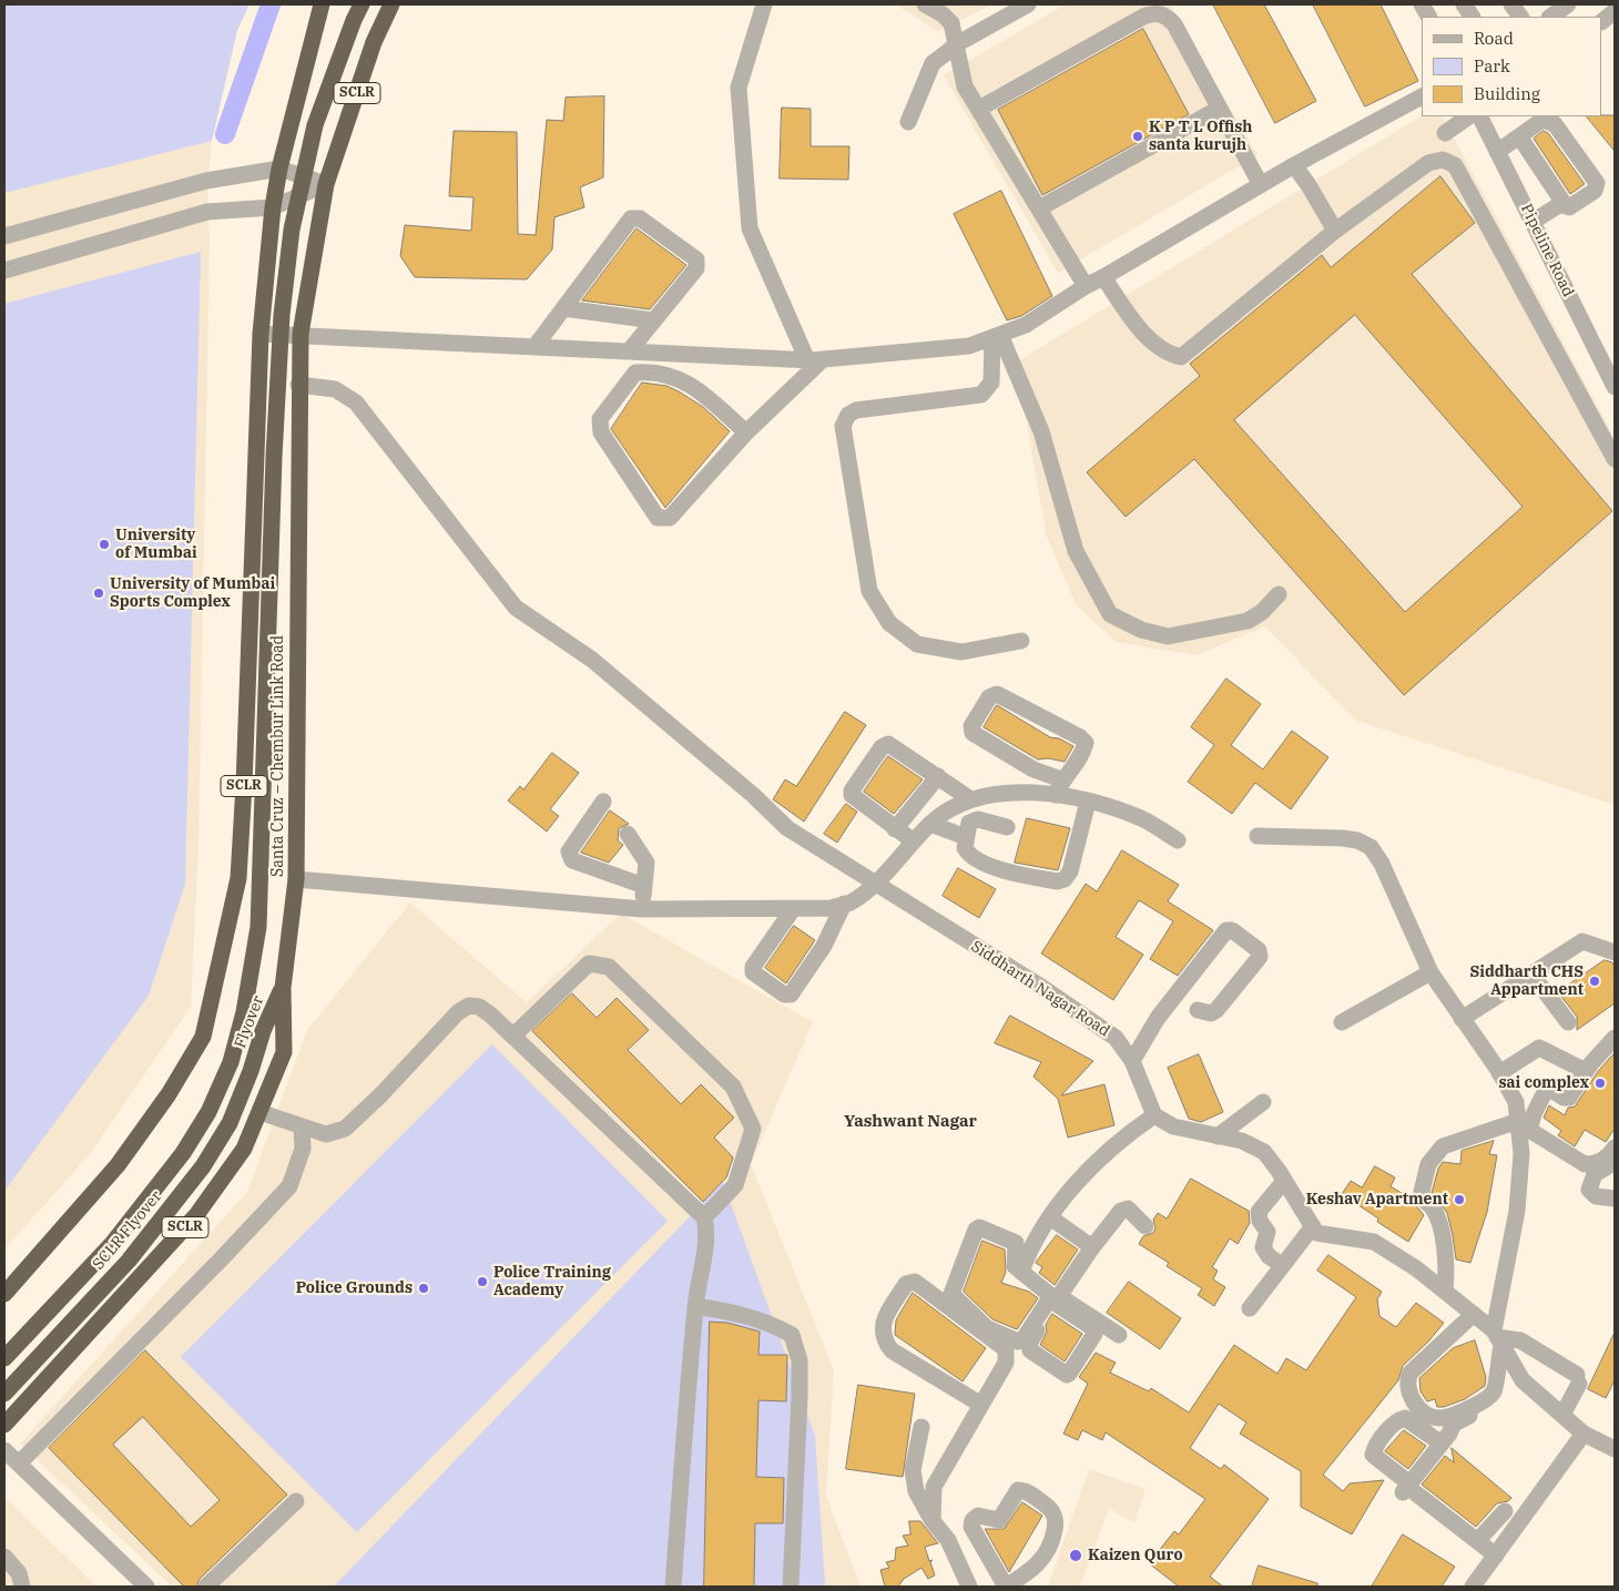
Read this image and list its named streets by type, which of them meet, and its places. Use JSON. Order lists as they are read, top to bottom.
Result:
{
  "streets": {
    "highway": [
      "SCLR",
      "Santa Cruz – Chembur Link Road",
      "Flyover",
      "SCLR Flyover"
    ],
    "street": ["Pipeline Road", "Siddharth Nagar Road"]
  },
  "crossings": [
    ["Santa Cruz – Chembur Link Road", "Siddharth Nagar Road"],
    ["Santa Cruz – Chembur Link Road", "Flyover"],
    ["Flyover", "SCLR Flyover"]
  ],
  "districts": ["Yashwant Nagar"],
  "places": [
    "K P T L Offish santa kurujh",
    "University of Mumbai",
    "University of Mumbai Sports Complex",
    "Siddharth CHS Appartment",
    "sai complex",
    "Keshav Apartment",
    "Police Training Academy",
    "Police Grounds",
    "Kaizen Quro"
  ],
  "legend": ["Road", "Park", "Building"]
}
